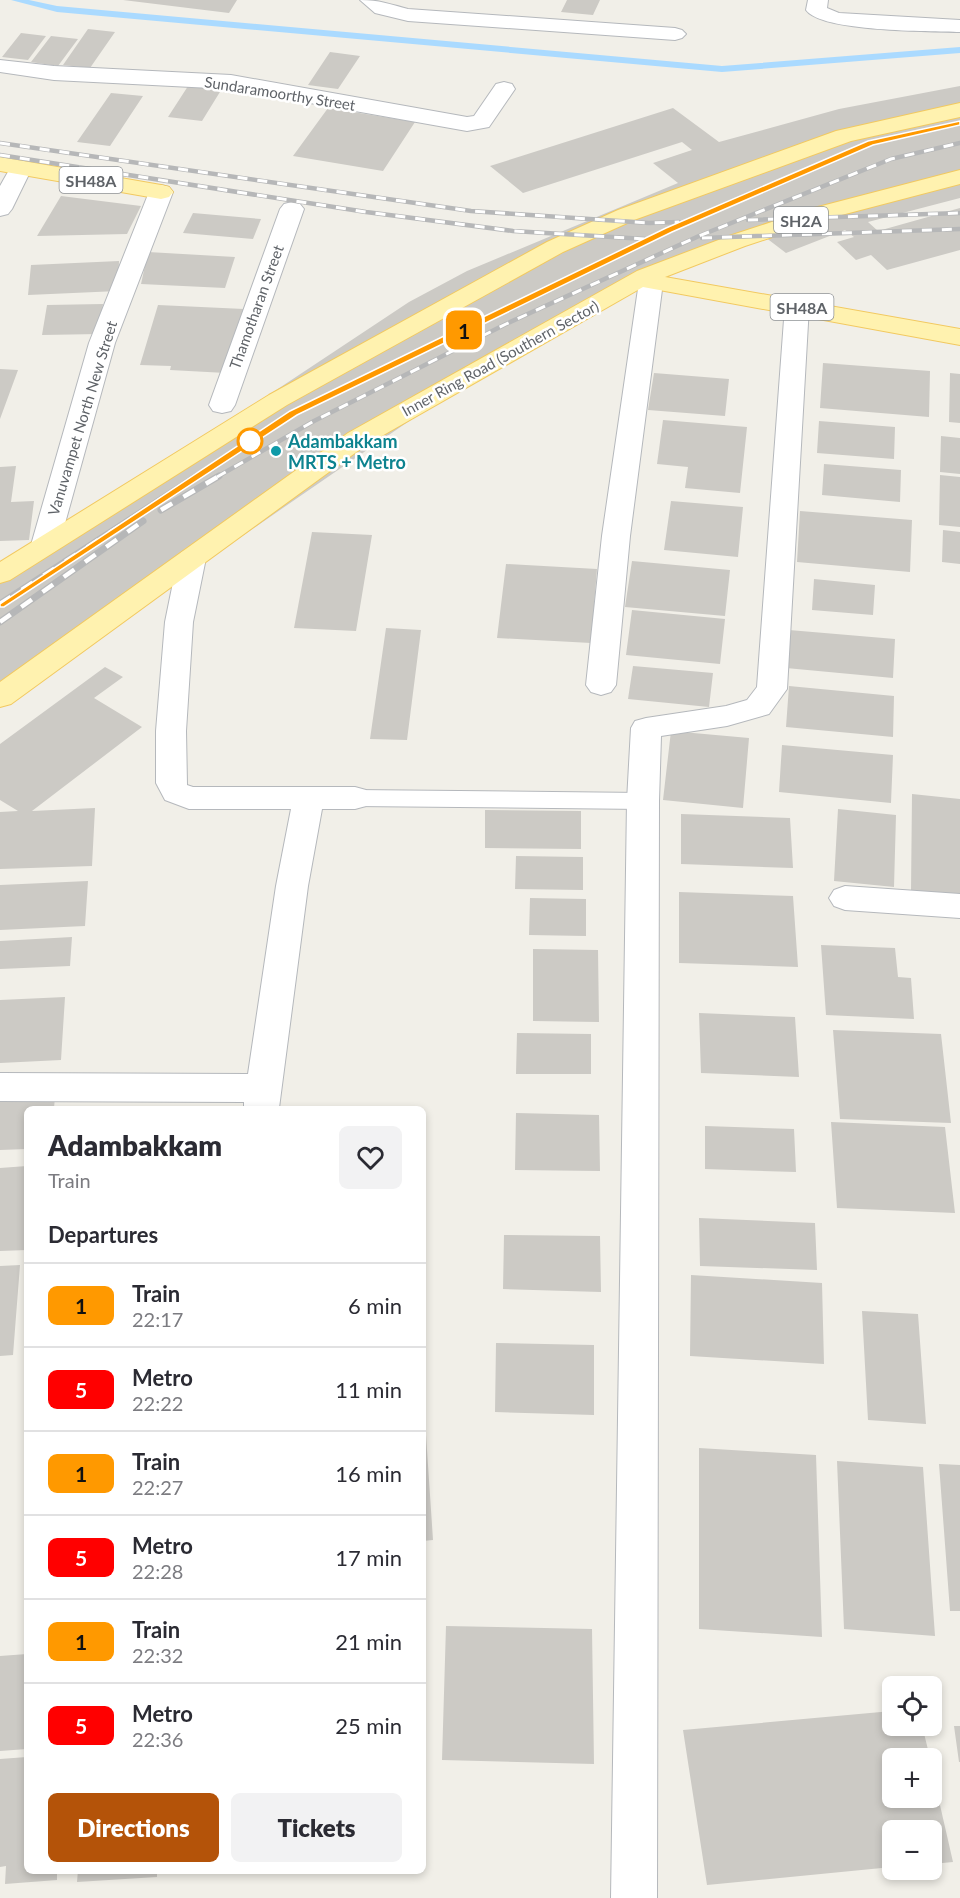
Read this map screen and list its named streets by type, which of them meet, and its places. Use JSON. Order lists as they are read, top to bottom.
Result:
{
  "streets": {
    "main road": ["SH48A", "SH2A", "Inner Ring Road (Southern Sector)"],
    "street": ["Sundaramoorthy Street", "Thamotharan Street", "Vanuvampet North New Street"]
  },
  "crossings": [
    ["SH48A", "Inner Ring Road (Southern Sector)"],
    ["SH48A", "Vanuvampet North New Street"]
  ],
  "places": ["Adambakkam MRTS + Metro"],
  "page": {
    "on_map": "1",
    "heading": [
      ["Adambakkam", "Train"],
      "Departures"
    ],
    "list": [
      {
        "mark": "1",
        "name": "Train",
        "note": "22:17",
        "value": "6 min"
      },
      {
        "mark": "5",
        "name": "Metro",
        "note": "22:22",
        "value": "11 min"
      },
      {
        "mark": "1",
        "name": "Train",
        "note": "22:27",
        "value": "16 min"
      },
      {
        "mark": "5",
        "name": "Metro",
        "note": "22:28",
        "value": "17 min"
      },
      {
        "mark": "1",
        "name": "Train",
        "note": "22:32",
        "value": "21 min"
      },
      {
        "mark": "5",
        "name": "Metro",
        "note": "22:36",
        "value": "25 min"
      }
    ],
    "map_buttons": ["+", "−"],
    "buttons": ["Directions", "Tickets"]
  }
}
